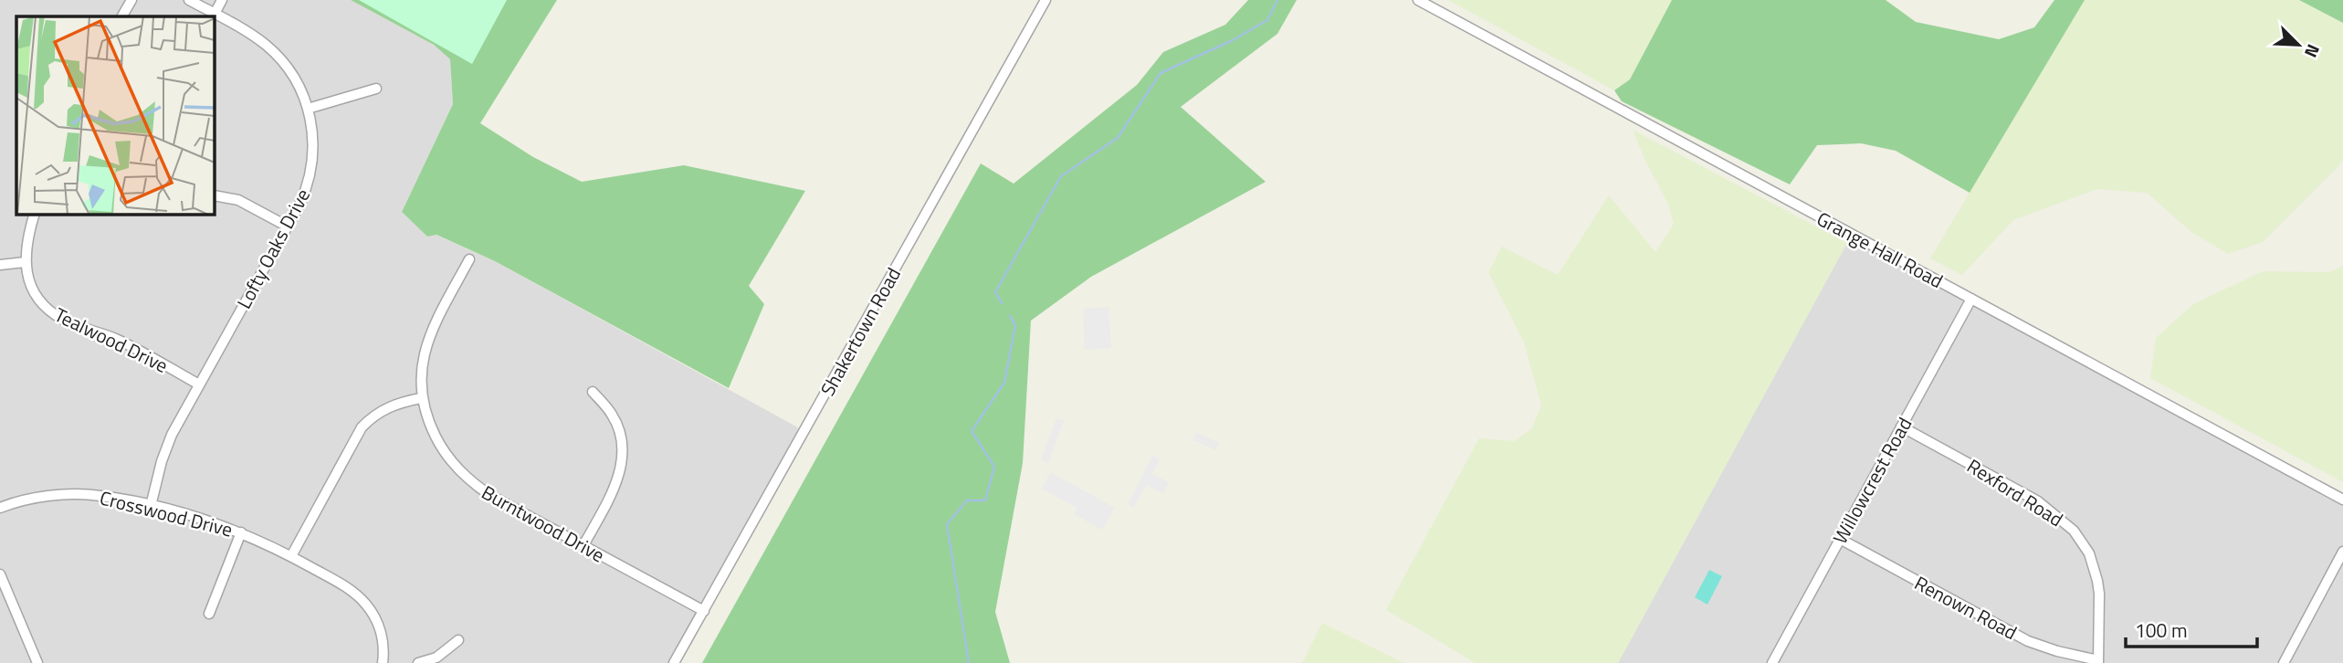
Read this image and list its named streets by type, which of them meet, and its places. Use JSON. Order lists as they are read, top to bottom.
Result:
{
  "streets": {
    "street": [
      "Lofty Oaks Drive",
      "Grange Hall Road",
      "Shakertown Road",
      "Tealwood Drive",
      "Willowcrest Road",
      "Rexford Road",
      "Crosswood Drive",
      "Burntwood Drive",
      "Renown Road"
    ]
  },
  "crossings": [
    ["Lofty Oaks Drive", "Tealwood Drive"],
    ["Lofty Oaks Drive", "Crosswood Drive"],
    ["Grange Hall Road", "Willowcrest Road"],
    ["Shakertown Road", "Burntwood Drive"],
    ["Willowcrest Road", "Rexford Road"],
    ["Willowcrest Road", "Renown Road"],
    ["Rexford Road", "Renown Road"]
  ],
  "scale_bar": "100 m",
  "north": "bottom right"
}
